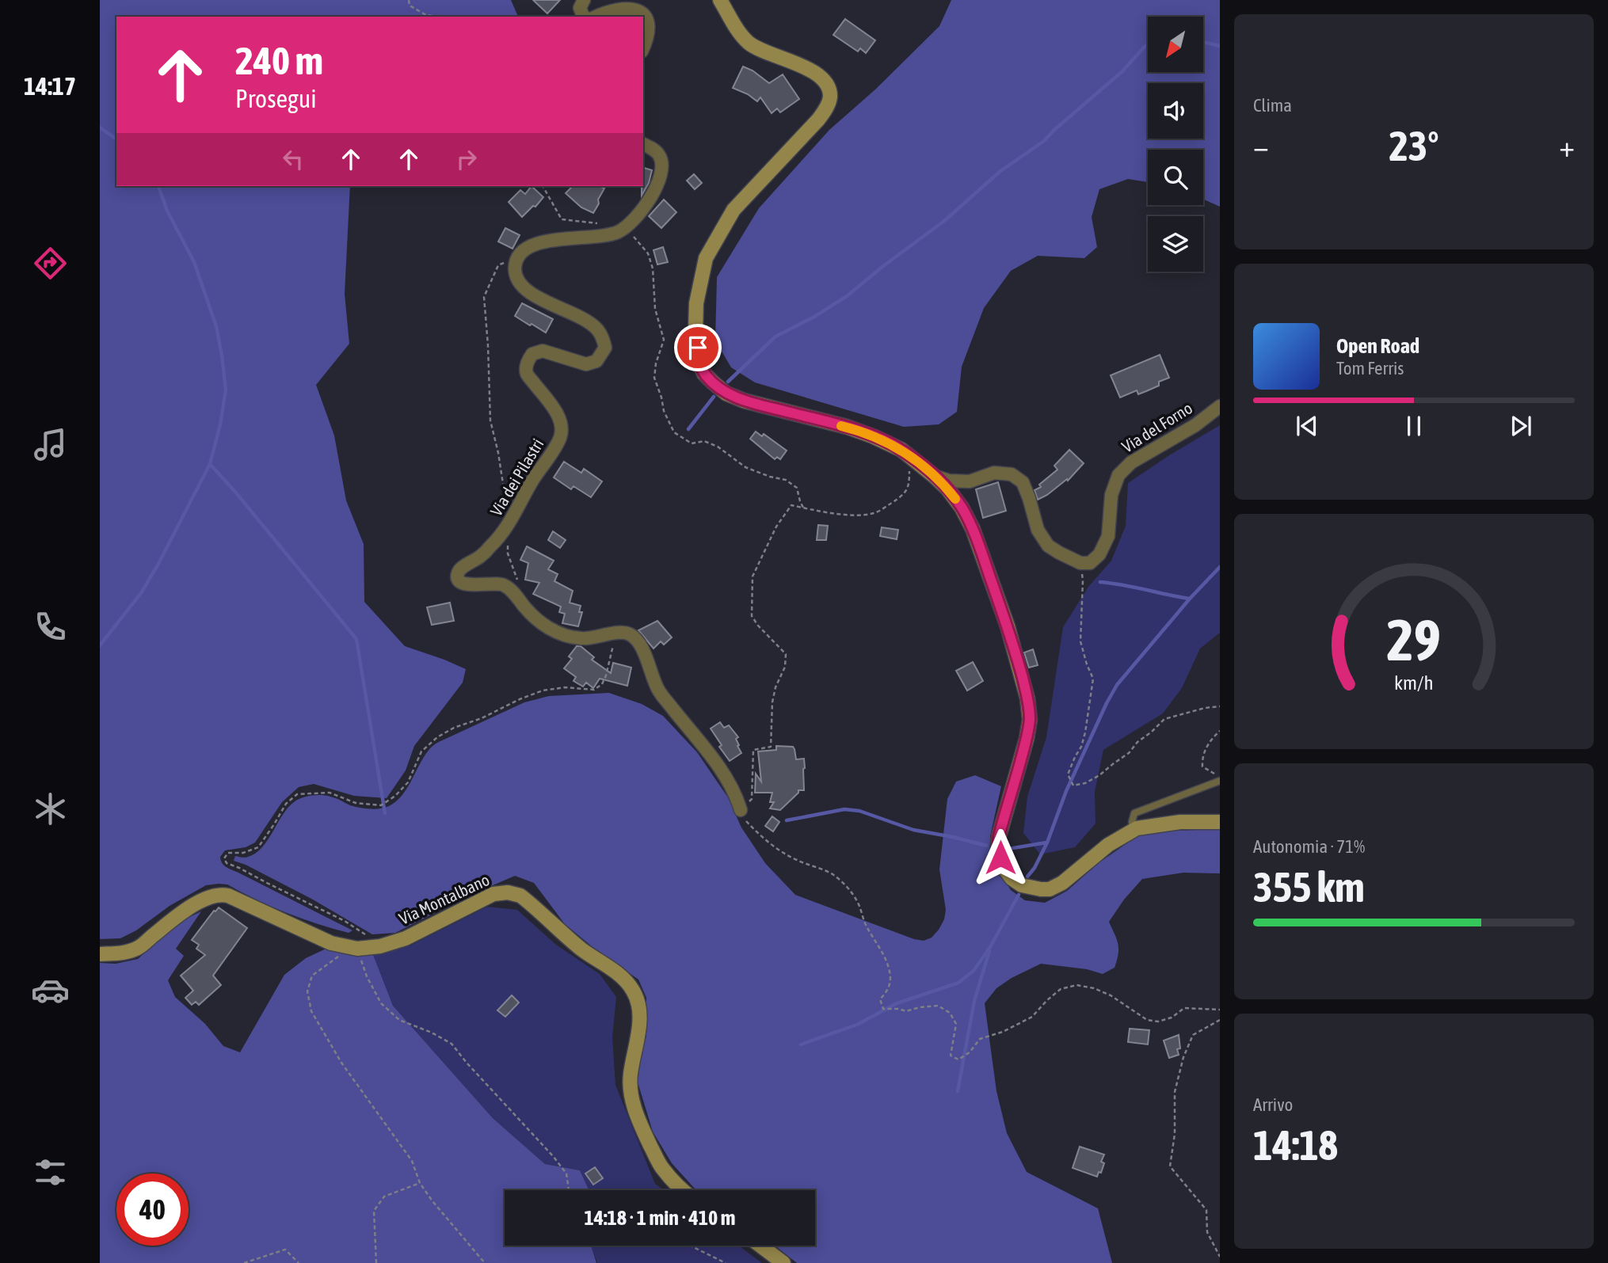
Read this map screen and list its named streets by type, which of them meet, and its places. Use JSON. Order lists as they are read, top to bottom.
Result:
{
  "streets": {
    "street": ["Via del Forno", "Via dei Pilastri", "Via Montalbano"]
  },
  "north": "bottom left",
  "page": {
    "tabs": "14:17",
    "tile": [
      "Clima",
      ["Autonomia · 71%", "355 km"],
      ["Arrivo", "14:18"]
    ],
    "turn": ["240 m", "Prosegui"],
    "heat": ["−", "23°", "+"],
    "song": ["Open Road", "Tom Ferris"],
    "limit": "40",
    "trip": "14:18 · 1 min · 410 m",
    "gauge": ["29", "km/h"]
  }
}
